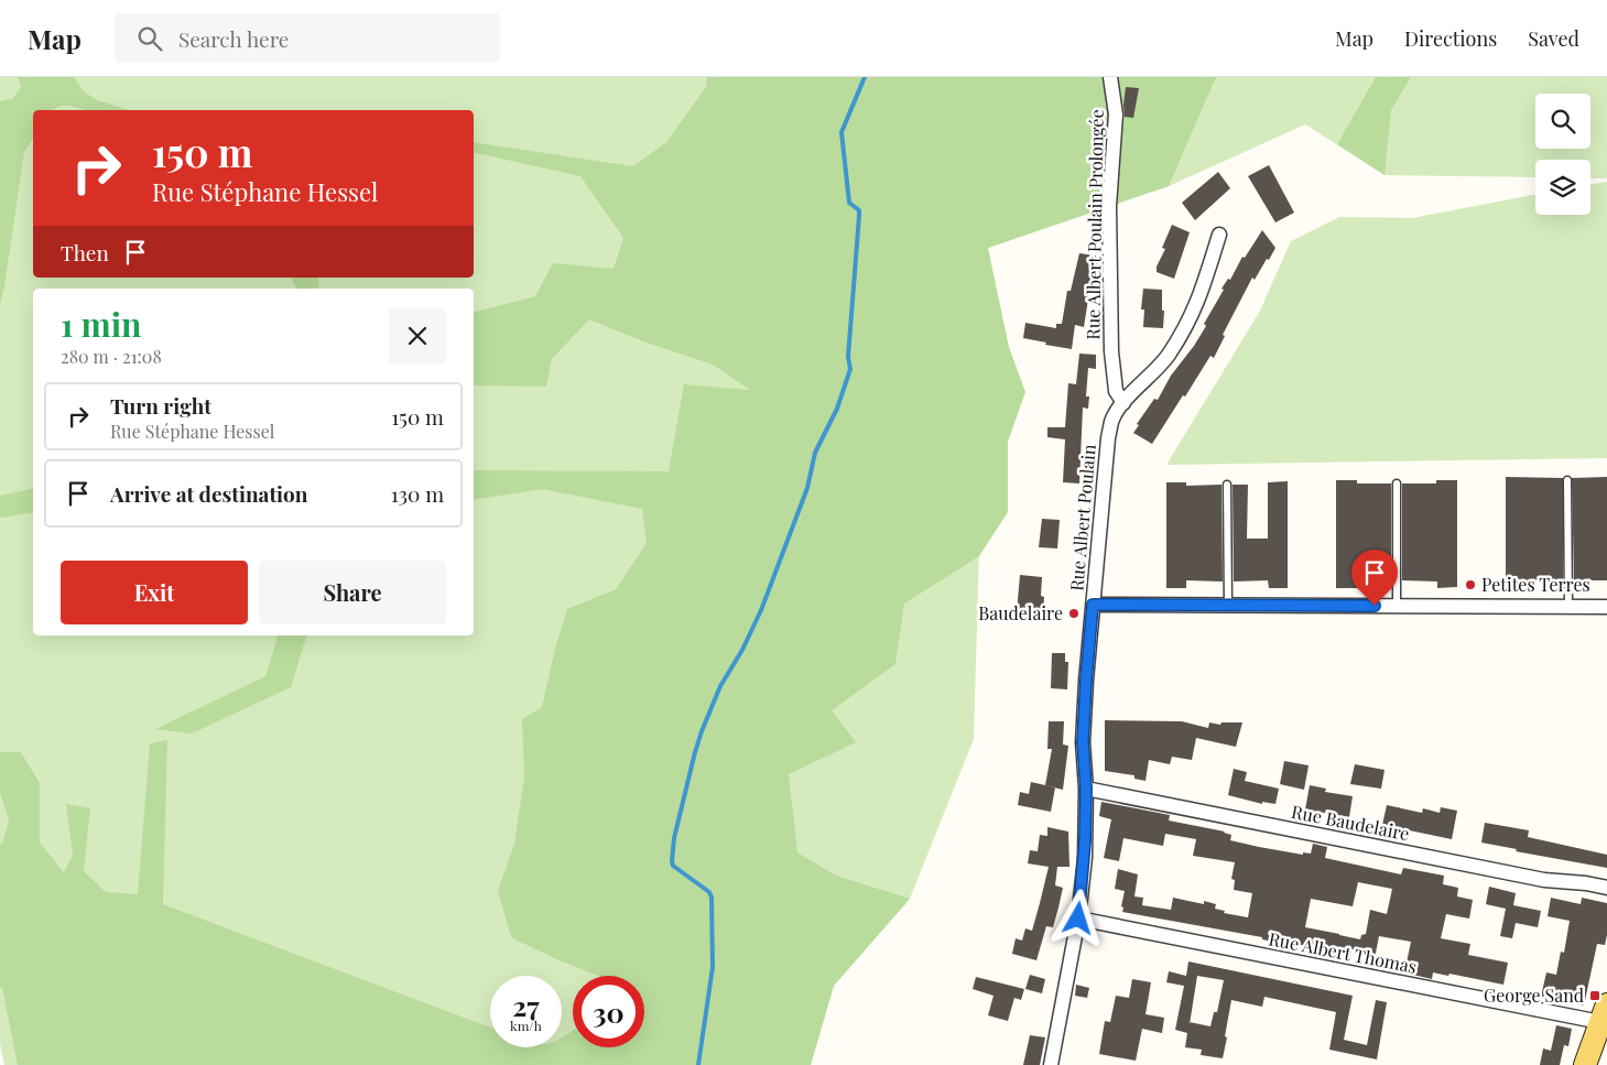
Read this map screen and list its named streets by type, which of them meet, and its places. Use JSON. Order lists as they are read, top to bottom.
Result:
{
  "streets": {
    "street": [
      "Rue Albert Poulain Prolongée",
      "Rue Albert Poulain",
      "Rue Baudelaire",
      "Rue Albert Thomas"
    ]
  },
  "crossings": [
    ["Rue Albert Poulain Prolongée", "Rue Albert Poulain"],
    ["Rue Albert Poulain", "Rue Baudelaire"],
    ["Rue Albert Poulain", "Rue Albert Thomas"]
  ],
  "places": {
    "other": ["Petites Terres", "Baudelaire"],
    "transit": ["George Sand"]
  },
  "page": {
    "header": "Map",
    "search": "Search here",
    "nav": ["Map", "Directions", "Saved"],
    "turn": ["150 m", "Rue Stéphane Hessel"],
    "then": "Then",
    "heading": ["1 min", "280 m · 21:08"],
    "list": [
      {
        "name": "Turn right",
        "note": "Rue Stéphane Hessel",
        "value": "150 m"
      },
      {
        "name": "Arrive at destination",
        "value": "130 m"
      }
    ],
    "buttons": ["Exit", "Share"],
    "speed": "27 km/h",
    "limit": "30"
  }
}
